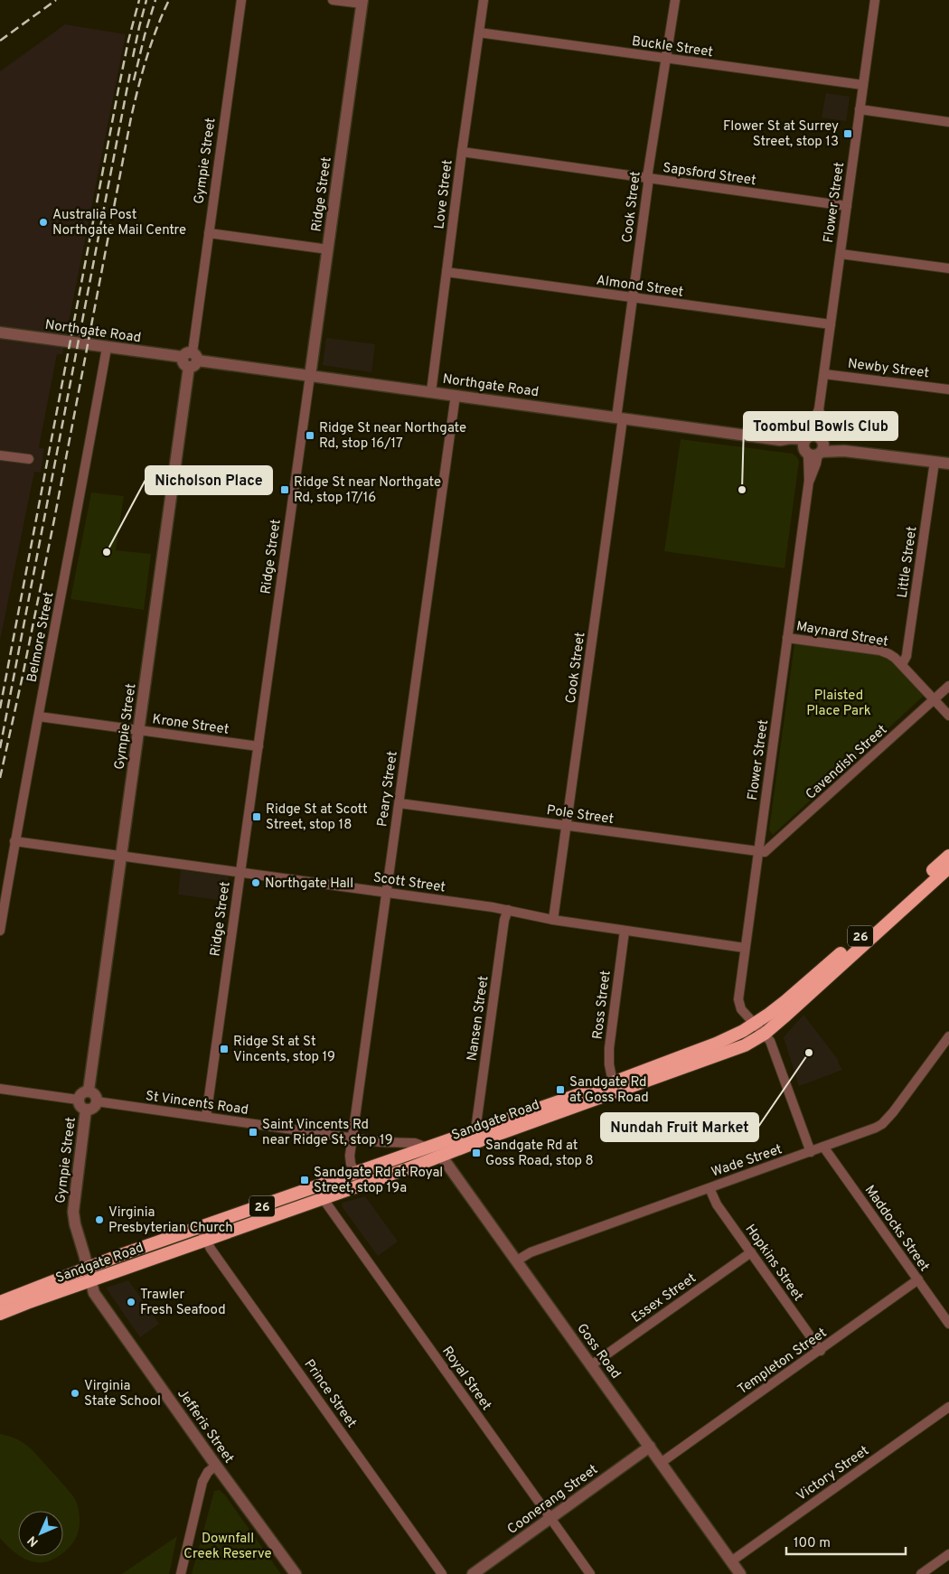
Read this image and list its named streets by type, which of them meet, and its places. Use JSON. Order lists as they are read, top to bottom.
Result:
{
  "streets": {
    "highway": ["26", "Sandgate Road"],
    "street": [
      "Buckle Street",
      "Gympie Street",
      "Sapsford Street",
      "Ridge Street",
      "Love Street",
      "Flower Street",
      "Cook Street",
      "Almond Street",
      "Northgate Road",
      "Newby Street",
      "Little Street",
      "Maynard Street",
      "Belmore Street",
      "Krone Street",
      "Cavendish Street",
      "Peary Street",
      "Pole Street",
      "Scott Street",
      "Ross Street",
      "Nansen Street",
      "St Vincents Road",
      "Wade Street",
      "Maddocks Street",
      "Hopkins Street",
      "Essex Street",
      "Goss Road",
      "Templeton Street",
      "Royal Street",
      "Prince Street",
      "Jefferis Street",
      "Victory Street",
      "Coonerang Street"
    ]
  },
  "crossings": [
    ["Buckle Street", "Love Street"],
    ["Buckle Street", "Flower Street"],
    ["Buckle Street", "Cook Street"],
    ["Gympie Street", "Northgate Road"],
    ["Gympie Street", "Krone Street"],
    ["Gympie Street", "Scott Street"],
    ["Gympie Street", "St Vincents Road"],
    ["Gympie Street", "Sandgate Road"],
    ["Gympie Street", "Jefferis Street"],
    ["Sapsford Street", "Love Street"],
    ["Sapsford Street", "Flower Street"],
    ["Sapsford Street", "Cook Street"],
    ["Ridge Street", "Northgate Road"],
    ["Ridge Street", "Krone Street"],
    ["Ridge Street", "Scott Street"],
    ["Ridge Street", "St Vincents Road"],
    ["Love Street", "Almond Street"],
    ["Love Street", "Northgate Road"],
    ["Flower Street", "Almond Street"],
    ["Flower Street", "Northgate Road"],
    ["Flower Street", "Newby Street"],
    ["Flower Street", "Maynard Street"],
    ["Flower Street", "Cavendish Street"],
    ["Flower Street", "Pole Street"],
    ["Flower Street", "Scott Street"],
    ["Flower Street", "Sandgate Road"],
    ["Cook Street", "Almond Street"],
    ["Cook Street", "Northgate Road"],
    ["Cook Street", "Pole Street"],
    ["Cook Street", "Scott Street"],
    ["Northgate Road", "Little Street"],
    ["Northgate Road", "Belmore Street"],
    ["Northgate Road", "Peary Street"],
    ["Little Street", "Maynard Street"],
    ["Maynard Street", "Cavendish Street"],
    ["Belmore Street", "Krone Street"],
    ["Belmore Street", "Scott Street"],
    ["Cavendish Street", "Pole Street"],
    ["Peary Street", "Pole Street"],
    ["Peary Street", "Scott Street"],
    ["Peary Street", "St Vincents Road"],
    ["Peary Street", "Sandgate Road"],
    ["Scott Street", "Ross Street"],
    ["Scott Street", "Nansen Street"],
    ["Ross Street", "Sandgate Road"],
    ["Nansen Street", "Sandgate Road"],
    ["St Vincents Road", "Sandgate Road"],
    ["St Vincents Road", "Goss Road"],
    ["Sandgate Road", "Goss Road"],
    ["Sandgate Road", "Royal Street"],
    ["Sandgate Road", "Prince Street"],
    ["Sandgate Road", "Jefferis Street"],
    ["Wade Street", "Maddocks Street"],
    ["Wade Street", "Hopkins Street"],
    ["Wade Street", "Goss Road"],
    ["Maddocks Street", "Templeton Street"],
    ["Hopkins Street", "Essex Street"],
    ["Hopkins Street", "Templeton Street"],
    ["Essex Street", "Goss Road"],
    ["Goss Road", "Templeton Street"],
    ["Goss Road", "Victory Street"],
    ["Goss Road", "Coonerang Street"],
    ["Royal Street", "Coonerang Street"]
  ],
  "parks": ["Plaisted Place Park", "Downfall Creek Reserve"],
  "places": {
    "transit": [
      "Flower St at Surrey Street, stop 13",
      "Ridge St near Northgate Rd, stop 16/17",
      "Ridge St near Northgate Rd, stop 17/16",
      "Ridge St at Scott Street, stop 18",
      "Ridge St at St Vincents, stop 19",
      "Sandgate Rd at Goss Road",
      "Saint Vincents Rd near Ridge St, stop 19",
      "Sandgate Rd at Goss Road, stop 8",
      "Sandgate Rd at Royal Street, stop 19a"
    ],
    "other": [
      "Australia Post Northgate Mail Centre",
      "Toombul Bowls Club",
      "Nicholson Place",
      "Northgate Hall",
      "Nundah Fruit Market",
      "Virginia Presbyterian Church",
      "Trawler Fresh Seafood",
      "Virginia State School"
    ]
  },
  "scale_bar": "100 m",
  "north": "bottom left"
}
